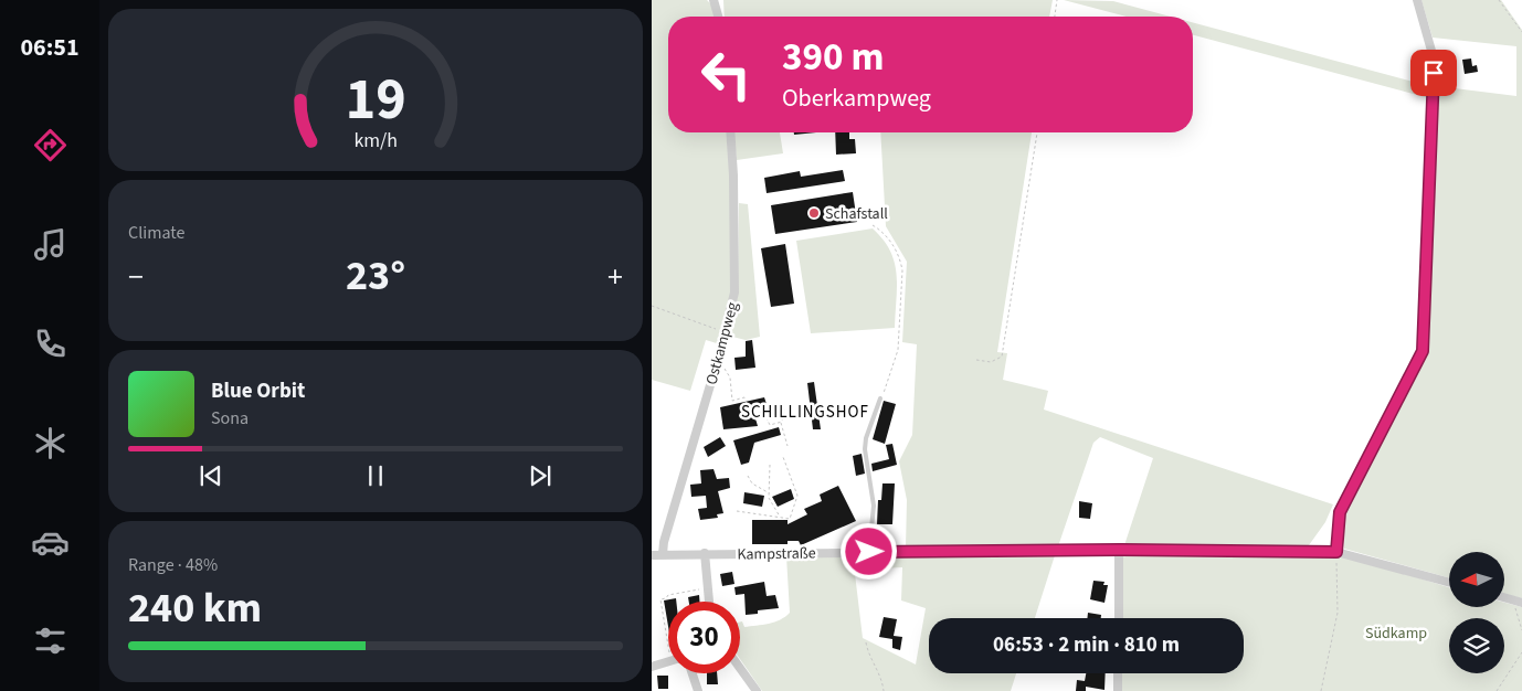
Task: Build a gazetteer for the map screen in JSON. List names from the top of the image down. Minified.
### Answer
{"streets":{"street":["Ostkampweg","Kampstraße"]},"crossings":[["Ostkampweg","Kampstraße"]],"districts":["SCHILLINGSHOF"],"parks":["Südkamp"],"places":["Schafstall"],"north":"left","page":{"tabs":"06:51","turn":["390 m","Oberkampweg"],"tile":["Climate",["Range · 48%","240 km"]],"heat":["−","23°","+"],"song":["Blue Orbit","Sona"],"limit":"30","trip":"06:53 · 2 min · 810 m","gauge":["19","km/h"]}}
